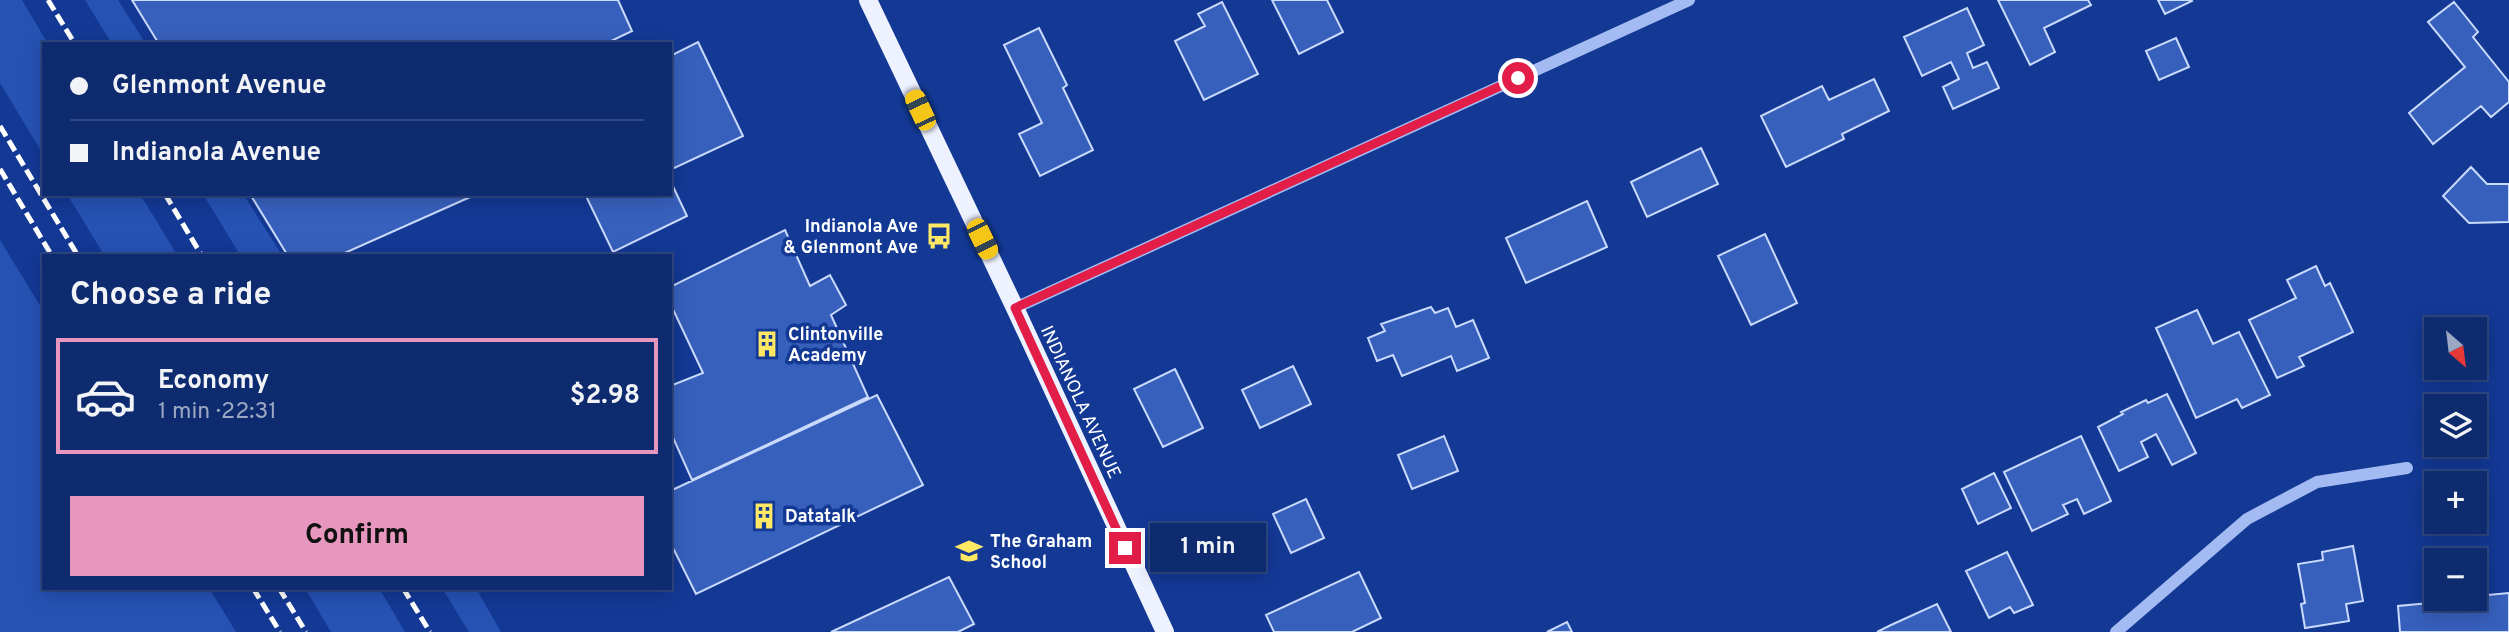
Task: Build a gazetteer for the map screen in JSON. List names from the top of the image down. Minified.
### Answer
{"streets":{"main road":["INDIANOLA AVENUE"]},"places":{"bus stop":["Indianola Ave & Glenmont Ave"],"building":["Clintonville Academy","Datatalk"],"school or university":["The Graham School"]},"north":"bottom right","page":{"banner":["Glenmont Avenue","Indianola Avenue"],"heading":"Choose a ride","map_buttons":["+","−"],"list":[{"name":"Economy","note":"1 min · 22:31","value":"$2.98"}],"buttons":"Confirm","bubble":"1 min"}}
